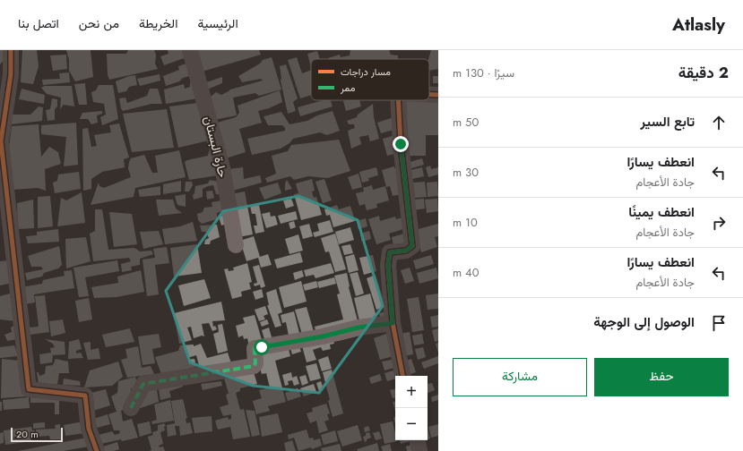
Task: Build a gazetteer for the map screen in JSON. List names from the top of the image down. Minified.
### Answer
{"streets":{"street":["حارة البستان"]},"legend":["مسار دراجات","ممر"],"scale_bar":"20 m","page":{"header":"Atlasly","nav":["الرئيسية","الخريطة","من نحن","اتصل بنا"],"heading":["2 دقيقة","سيرًا · 130 m"],"list":[["تابع السير","50 m"],["انعطف يسارًا","جادة الأعجام","30 m"],["انعطف يمينًا","جادة الأعجام","10 m"],["انعطف يسارًا","جادة الأعجام","40 m"],"الوصول إلى الوجهة"],"buttons":["حفظ","مشاركة"],"map_buttons":["+","−"],"scale":"20 m"}}
